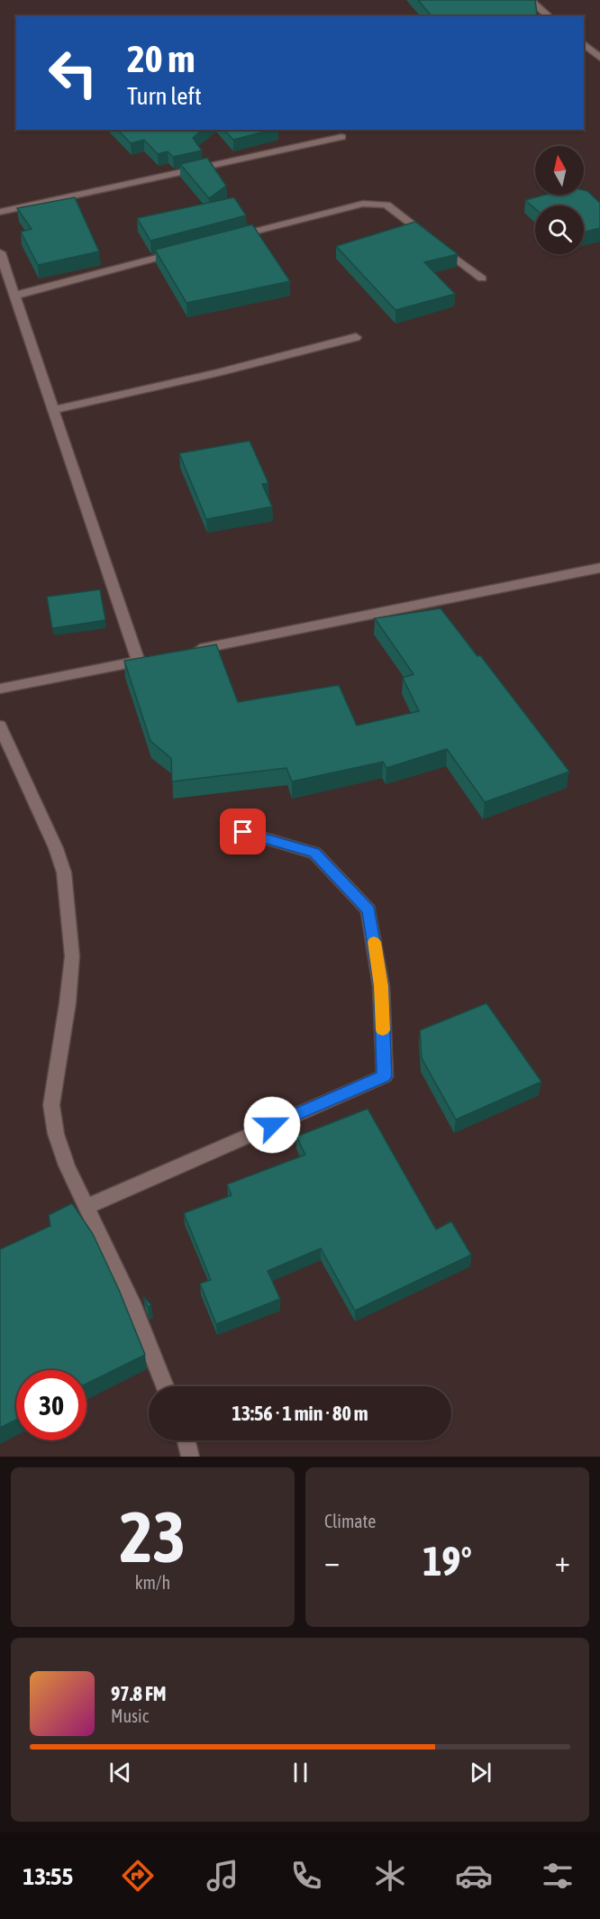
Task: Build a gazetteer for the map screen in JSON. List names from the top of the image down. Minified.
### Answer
{"north":"top","page":{"turn":["20 m","Turn left"],"limit":"30","trip":"13:56 · 1 min · 80 m","tile":[["23","km/h"],"Climate"],"heat":["−","19°","+"],"song":["97.8 FM","Music"],"tabs":"13:55"}}
